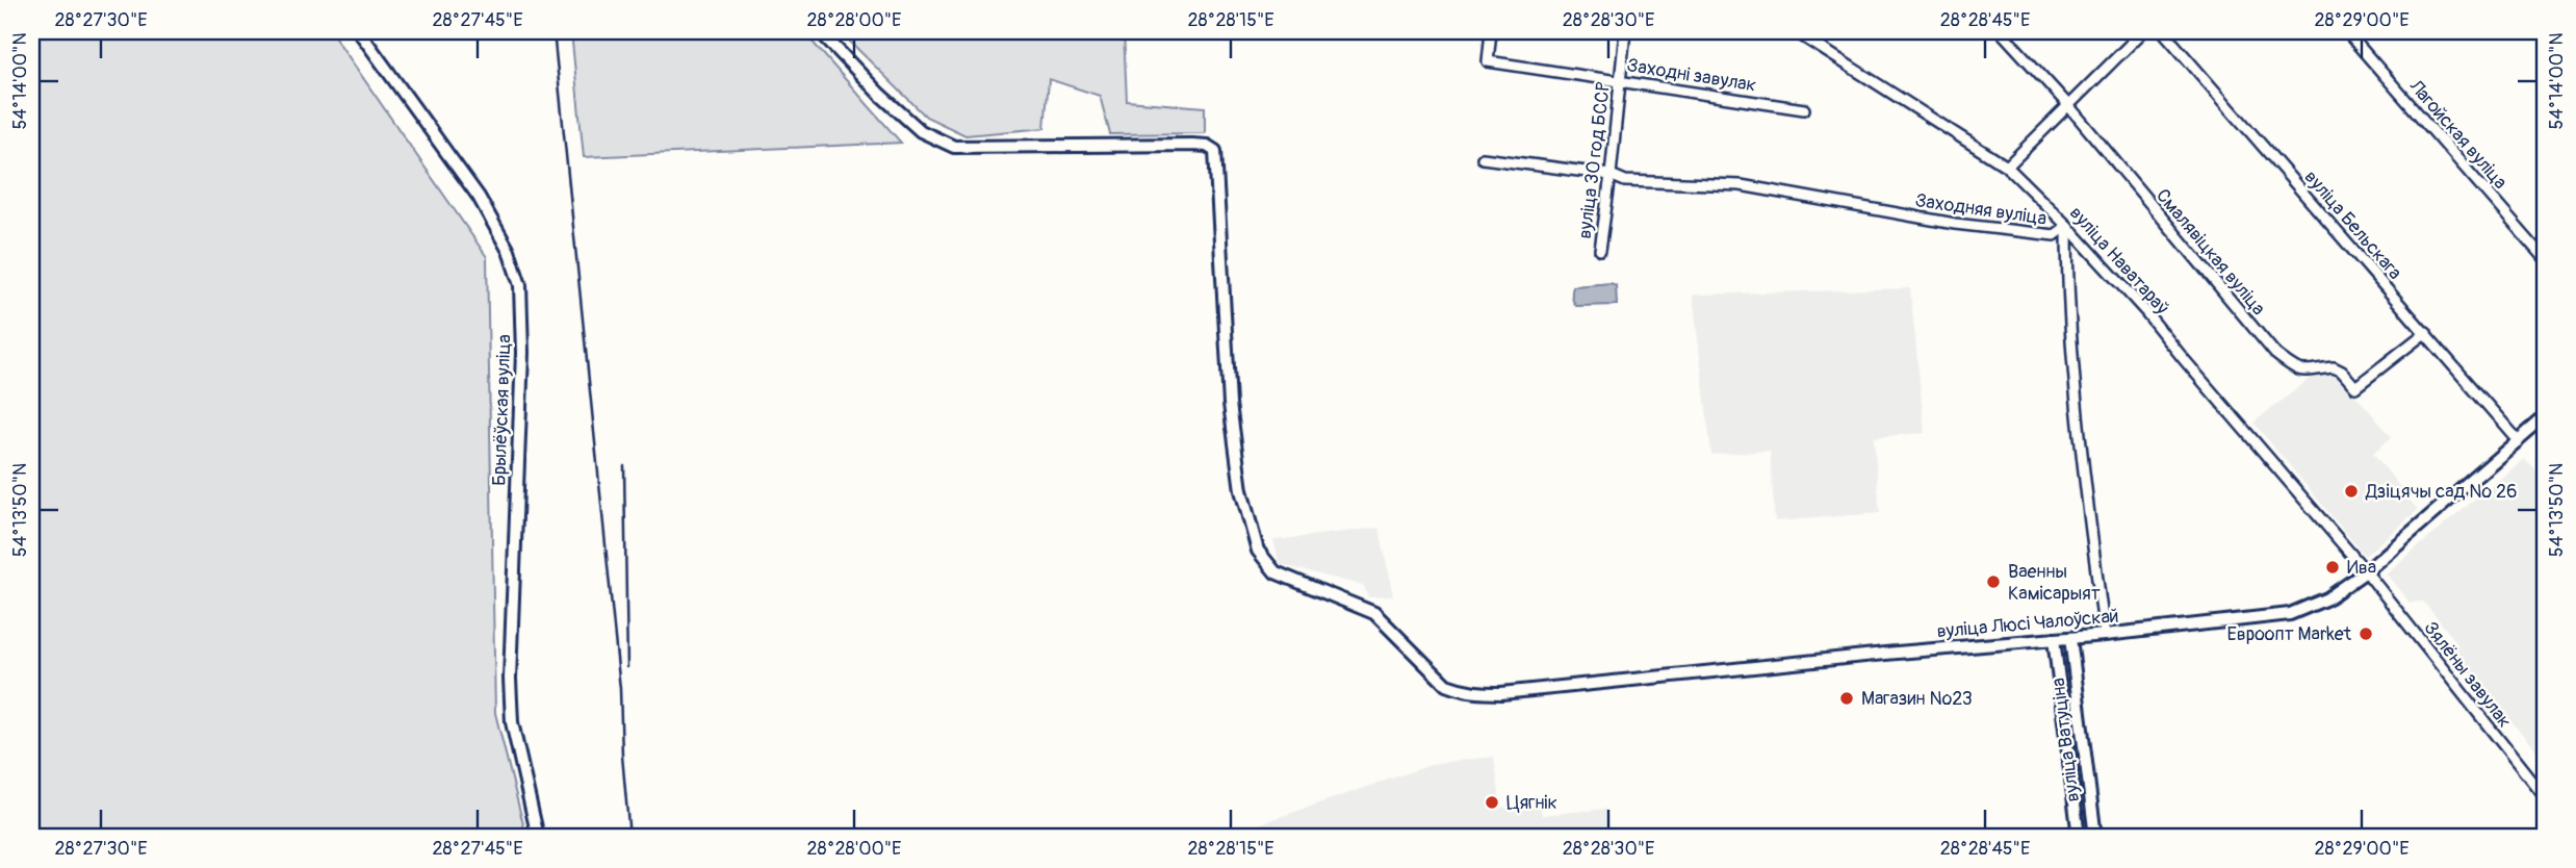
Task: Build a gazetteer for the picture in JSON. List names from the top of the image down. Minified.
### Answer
{"streets":{"street":["Заходні завулак","Лагойская вуліца","вуліца 30 год БССР","Заходняя вуліца","вуліца Бельскага","Смалявіцкая вуліца","вуліца Наватараў","Брылёўская вуліца","вуліца Люсі Чалоўскай","Зялёны завулак","вуліца Ватуціна"]},"crossings":[["Заходні завулак","вуліца 30 год БССР"],["вуліца 30 год БССР","Заходняя вуліца"],["Заходняя вуліца","вуліца Наватараў"],["Заходняя вуліца","вуліца Люсі Чалоўскай"],["вуліца Бельскага","Смалявіцкая вуліца"],["вуліца Бельскага","вуліца Люсі Чалоўскай"],["вуліца Наватараў","вуліца Люсі Чалоўскай"],["вуліца Наватараў","Зялёны завулак"],["вуліца Люсі Чалоўскай","Зялёны завулак"],["вуліца Люсі Чалоўскай","вуліца Ватуціна"]],"places":["Дзіцячы сад № 26","Ива","Ваенны Камісарыят","Евроопт Market","Магазин №23","Цягнік"],"coordinates":["28°27'30\"E","28°27'45\"E","28°28'00\"E","28°28'15\"E","28°28'30\"E","28°28'45\"E","28°29'00\"E","54°14'00\"N","54°13'50\"N"]}
